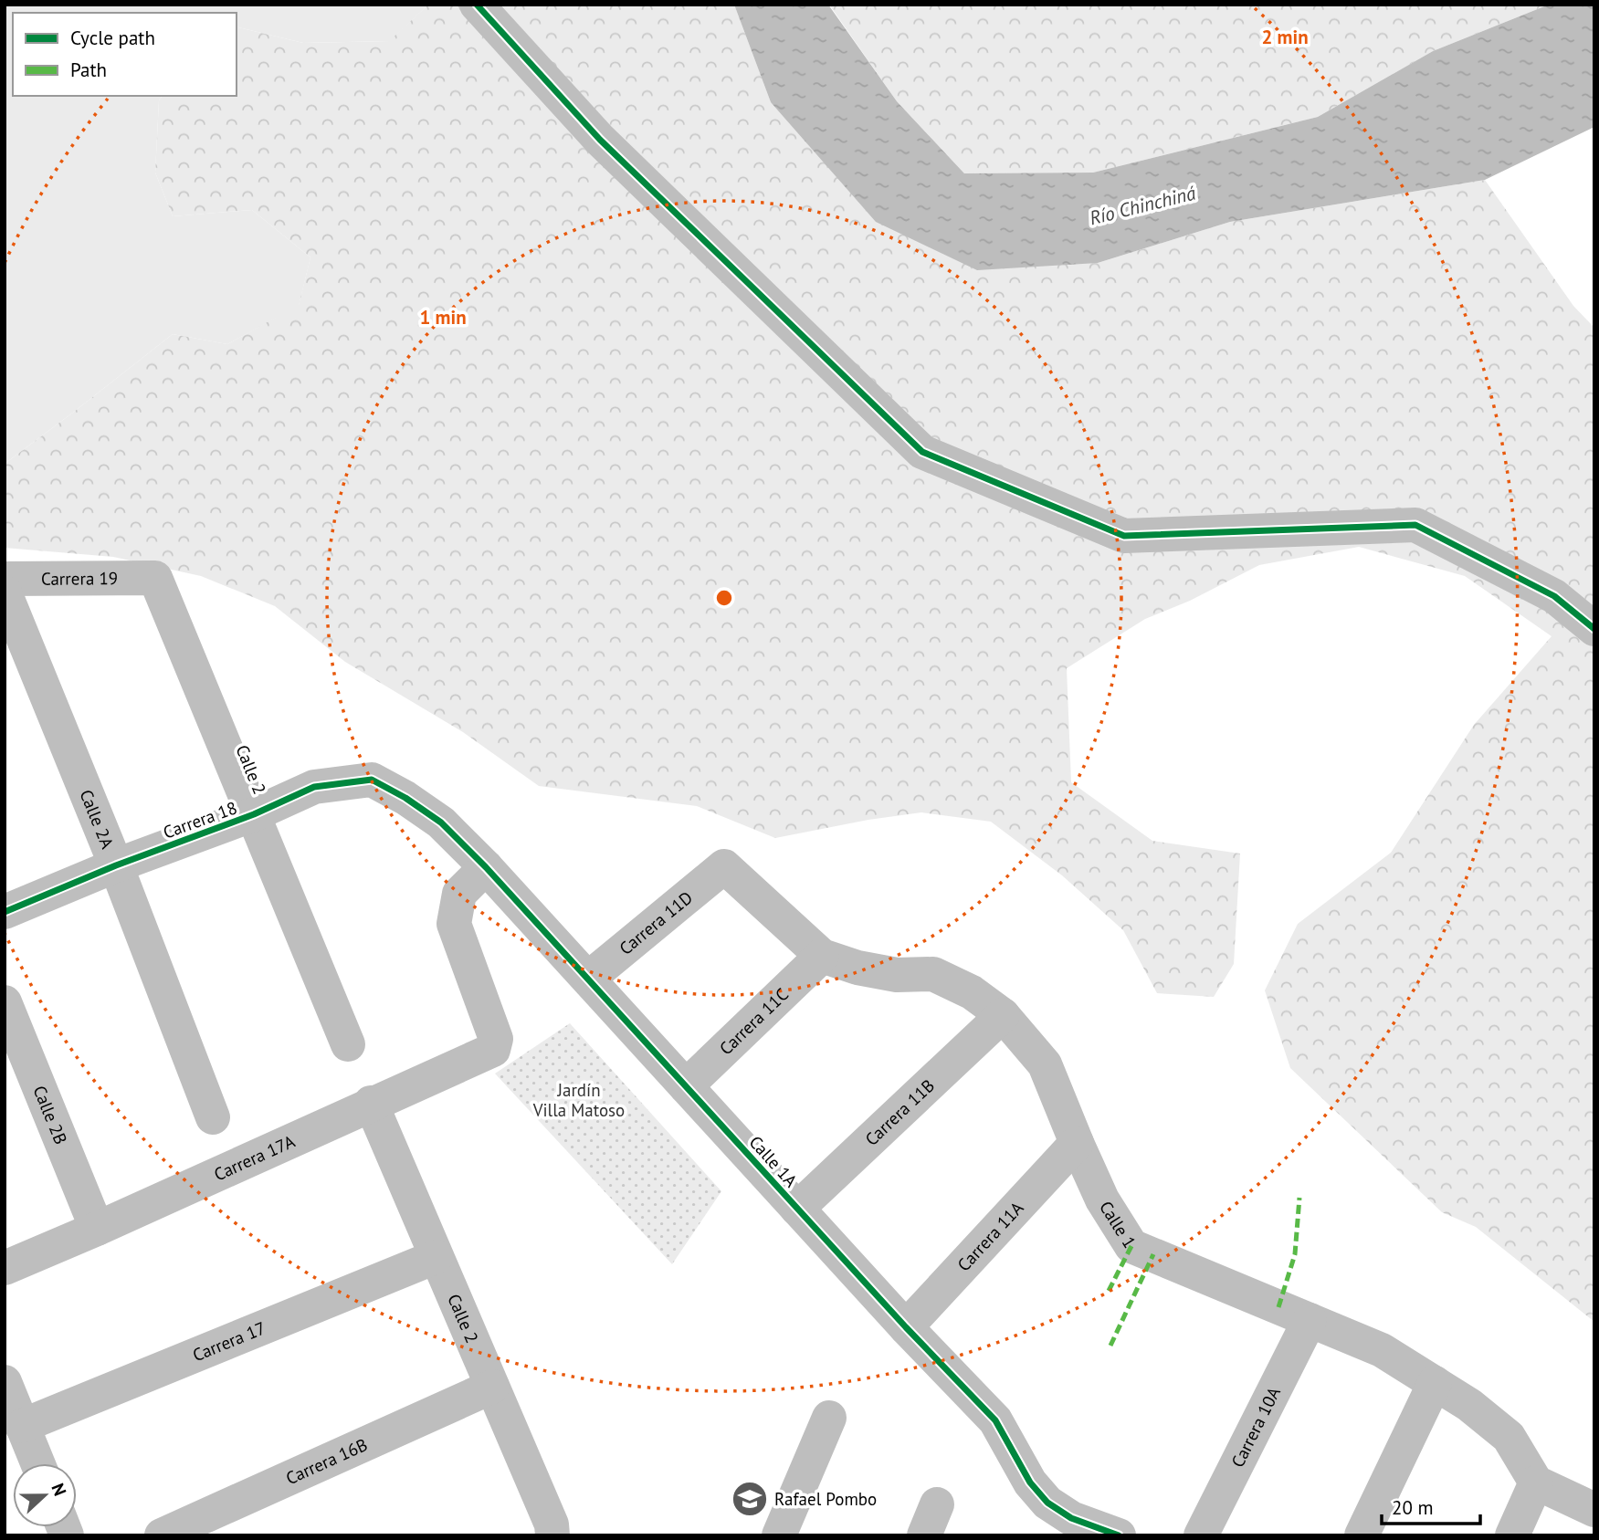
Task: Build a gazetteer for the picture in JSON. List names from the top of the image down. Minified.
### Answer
{"streets":{"street":["Carrera 19","Calle 2","Calle 2A","Carrera 18","Carrera 11D","Carrera 11C","Carrera 11B","Calle 2B","Carrera 17A","Calle 1A","Calle 1","Carrera 11A","Carrera 17","Carrera 10A","Carrera 16B"]},"crossings":[["Carrera 19","Calle 2"],["Calle 2","Carrera 18"],["Calle 2","Carrera 17A"],["Calle 2","Carrera 17"],["Calle 2","Carrera 16B"],["Calle 2A","Carrera 18"],["Carrera 18","Calle 1A"],["Carrera 11D","Calle 1A"],["Carrera 11D","Calle 1"],["Carrera 11C","Calle 1A"],["Carrera 11C","Calle 1"],["Carrera 11B","Calle 1A"],["Carrera 11B","Calle 1"],["Calle 2B","Carrera 17A"],["Carrera 17A","Calle 1A"],["Calle 1A","Carrera 11A"],["Calle 1","Carrera 11A"],["Calle 1","Carrera 10A"]],"water":["Río Chinchiná"],"parks":["Jardín Villa Matoso"],"places":{"school or university":["Rafael Pombo"]},"legend":["Cycle path","Path"],"scale_bar":"20 m","north":"right","rings":["2 min","1 min"]}
